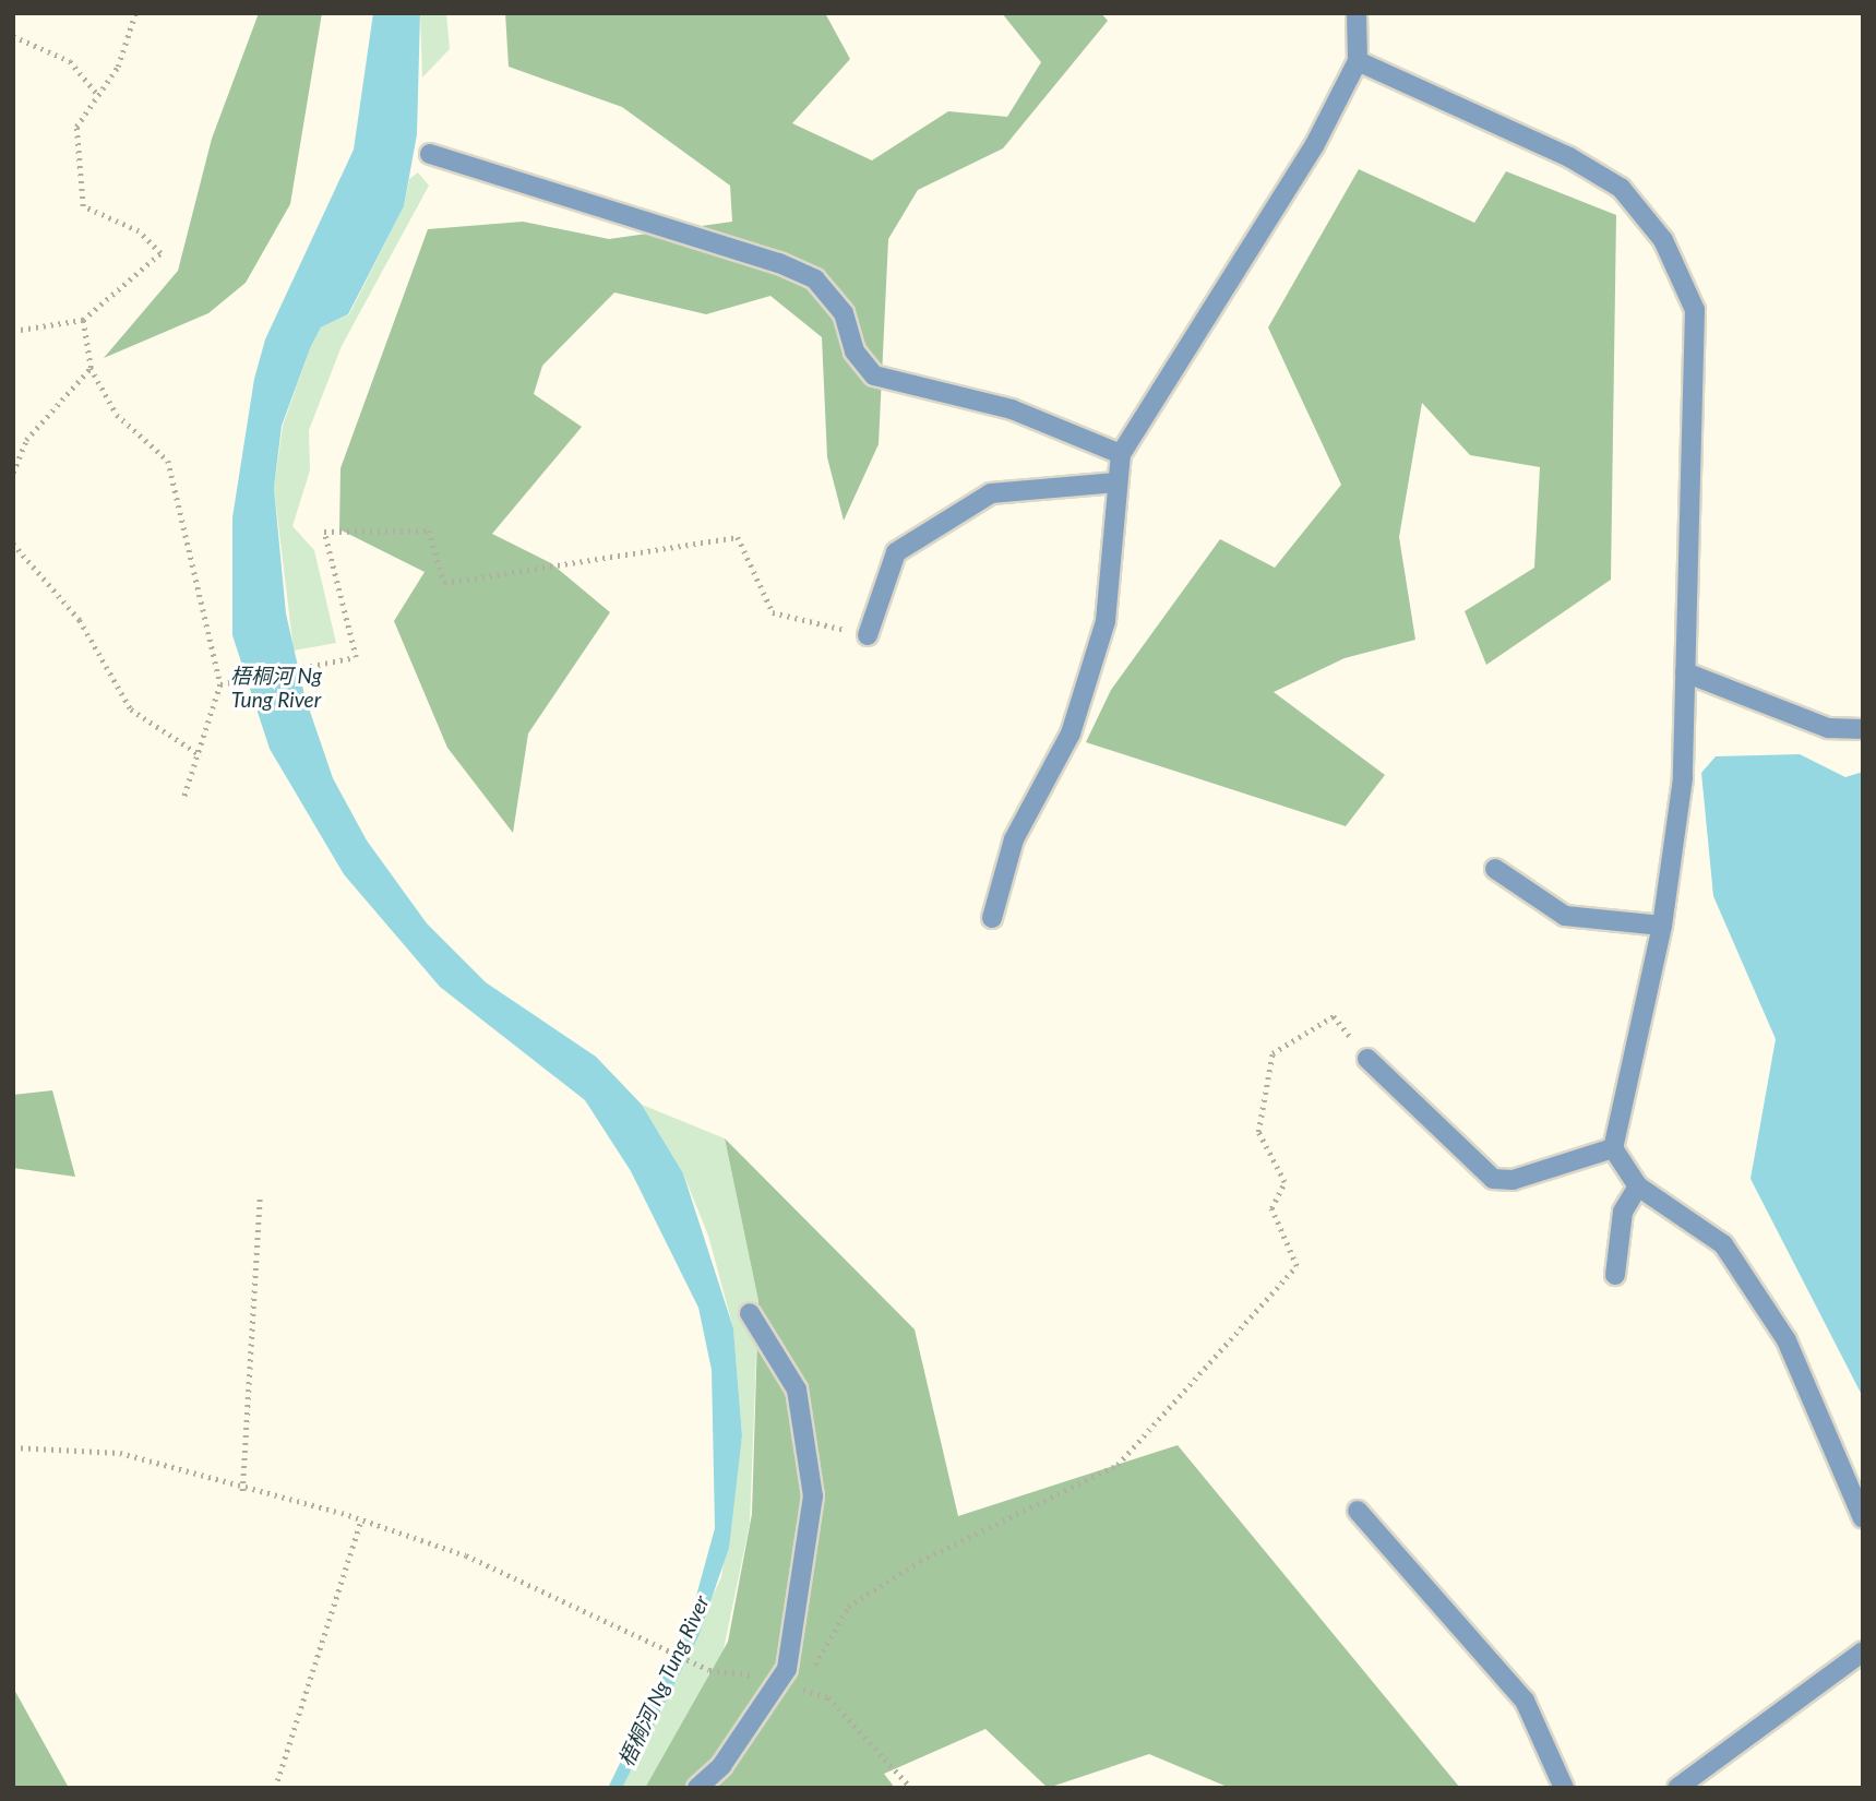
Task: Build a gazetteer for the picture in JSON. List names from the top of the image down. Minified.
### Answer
{"water":["梧桐河 Ng Tung River"]}
